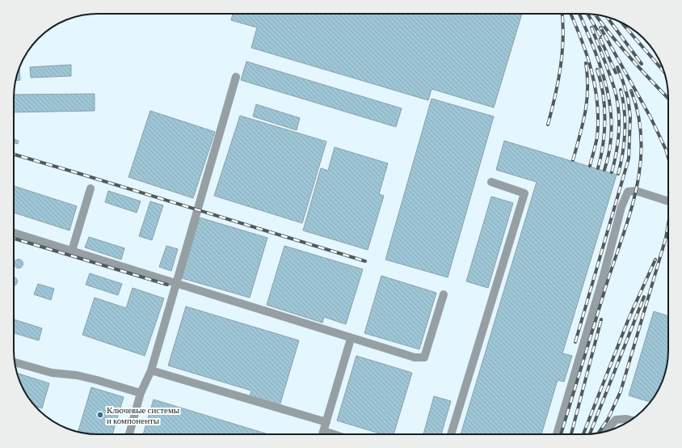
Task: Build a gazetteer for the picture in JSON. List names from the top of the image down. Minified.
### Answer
{"places":["Ключевые системы и компоненты"]}
